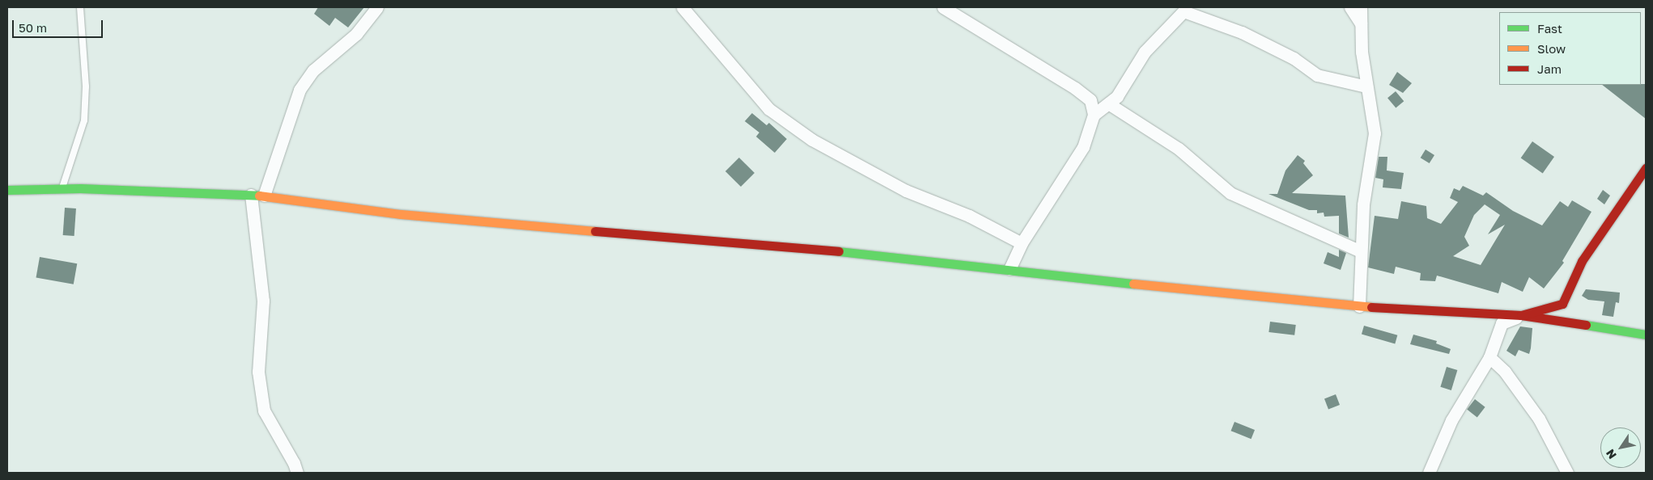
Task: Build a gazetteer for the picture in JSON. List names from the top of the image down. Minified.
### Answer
{"legend":["Fast","Slow","Jam"],"scale_bar":"50 m","north":"bottom left"}
